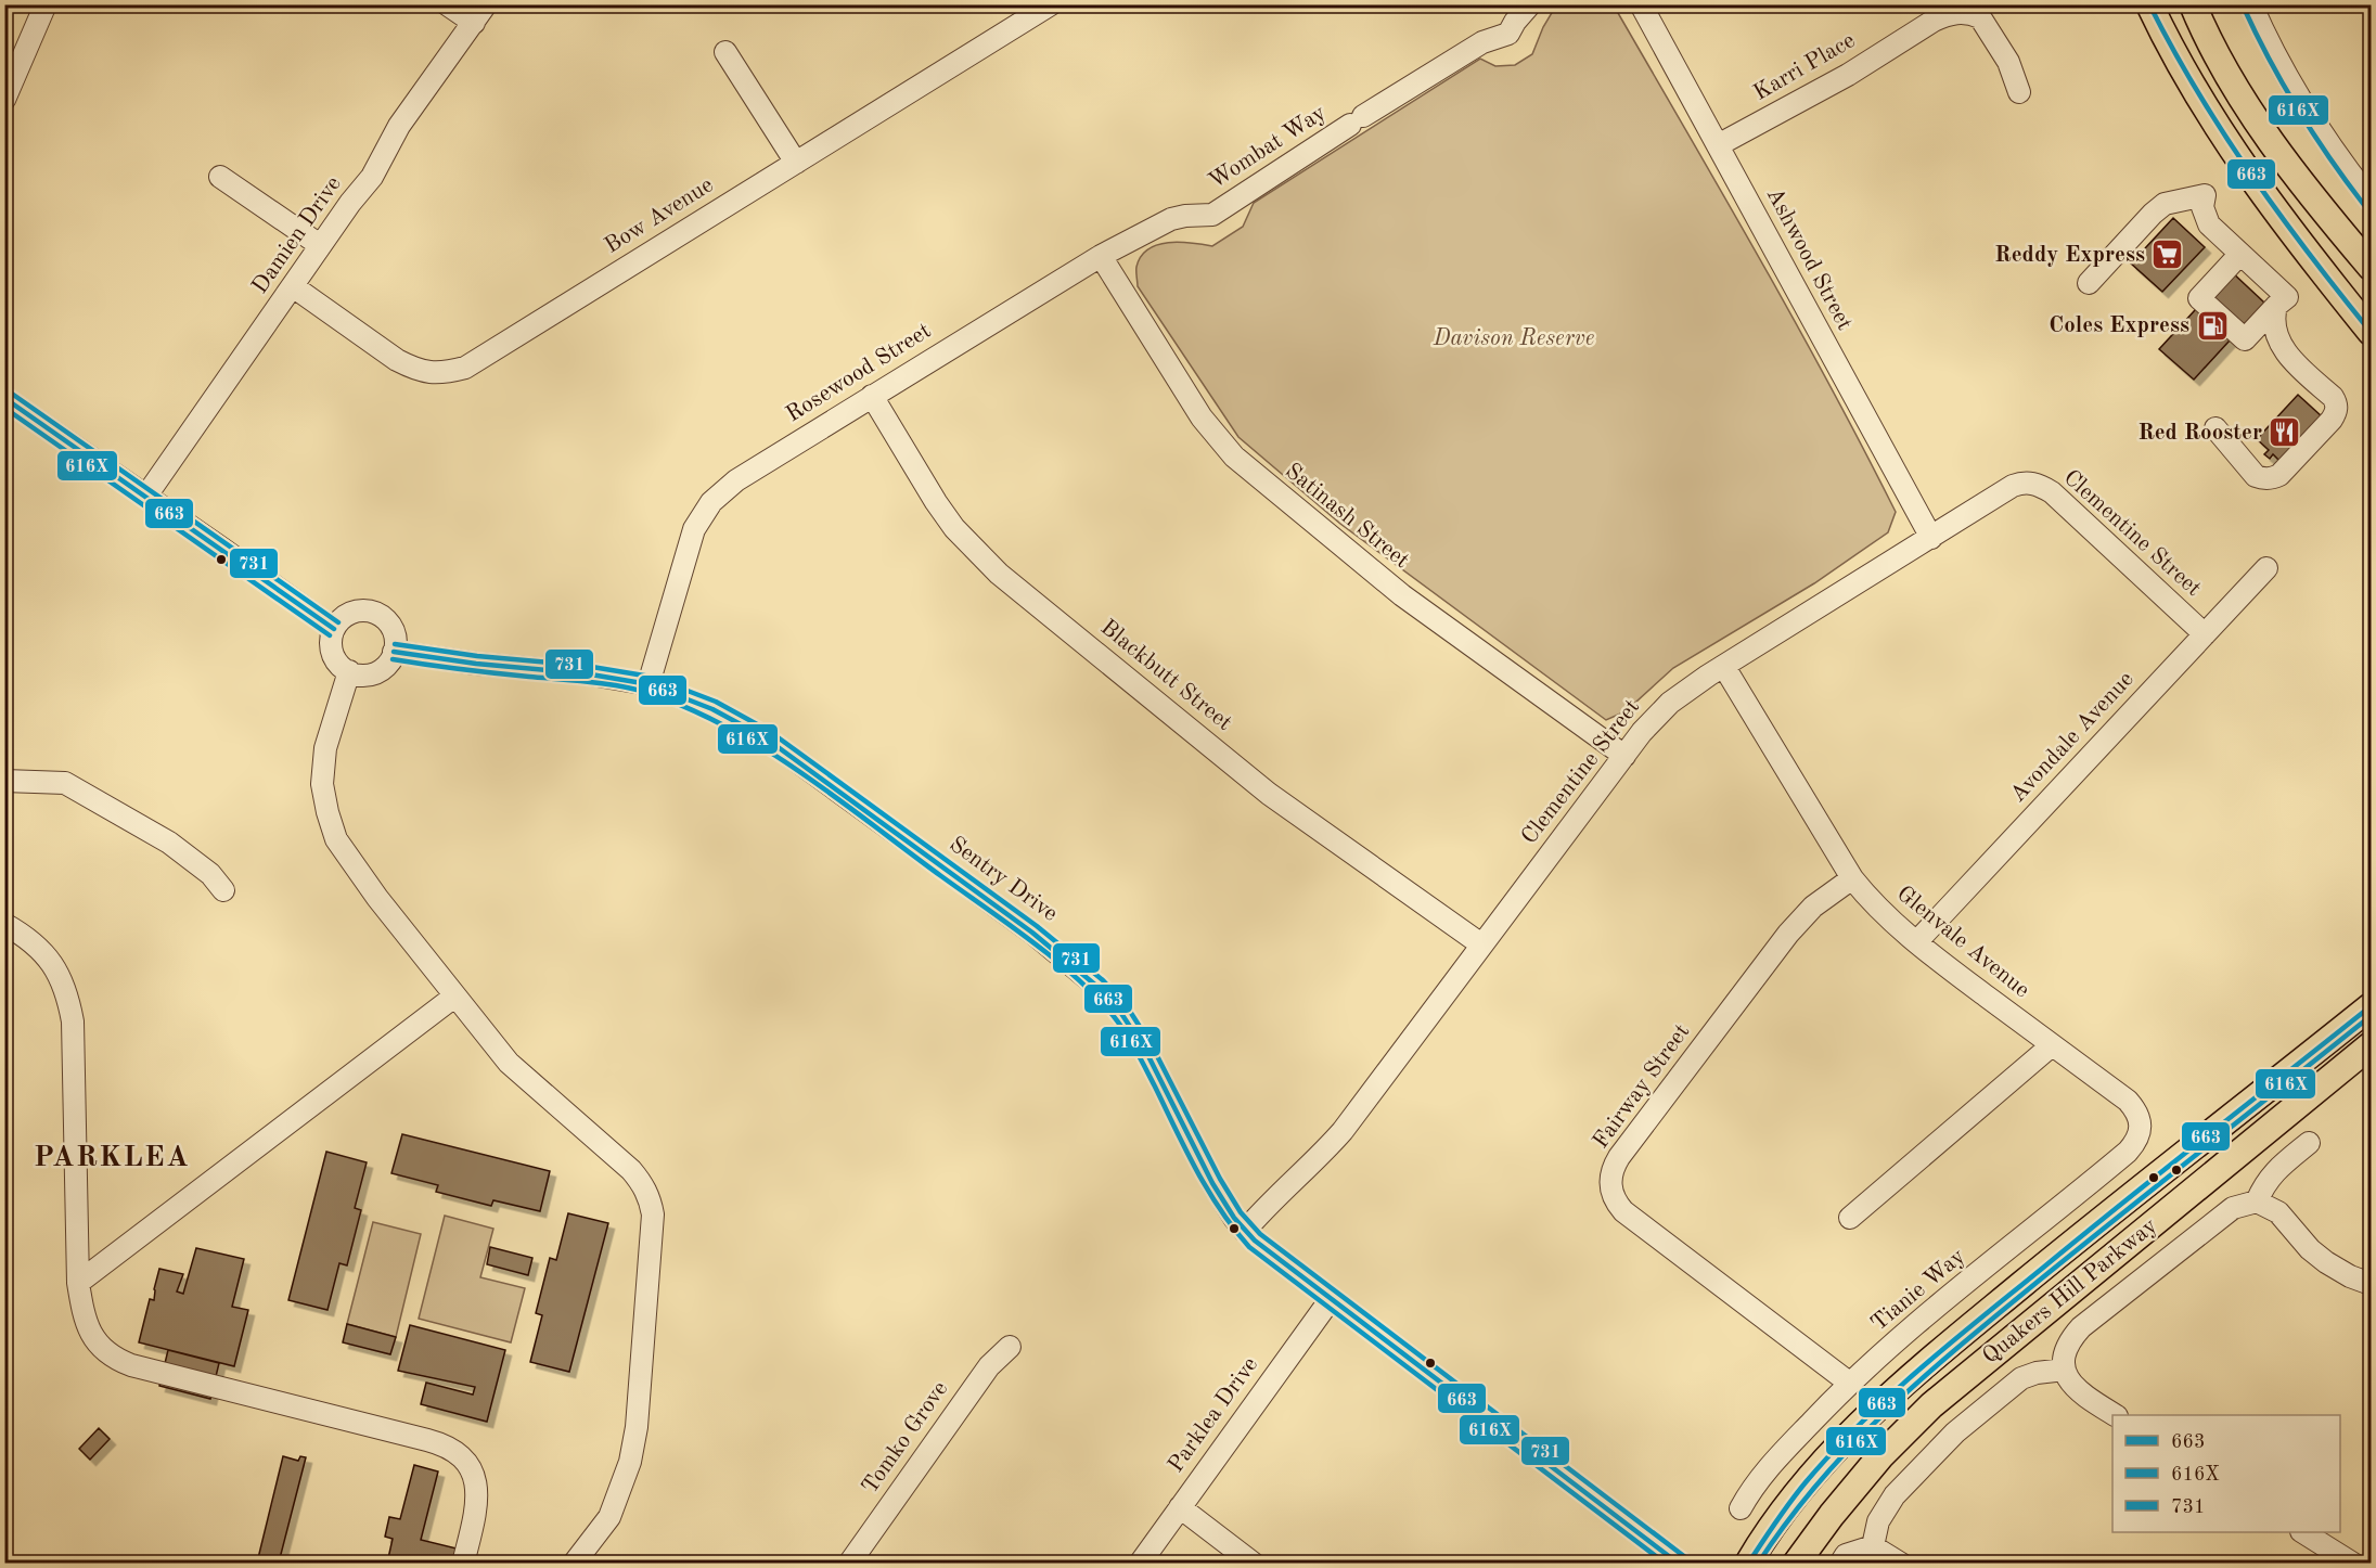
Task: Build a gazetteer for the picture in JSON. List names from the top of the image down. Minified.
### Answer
{"streets":{"main road":["Quakers Hill Parkway"],"street":["Karri Place","Wombat Way","Bow Avenue","Damien Drive","Ashwood Street","Rosewood Street","Satinash Street","Clementine Street","Blackbutt Street","Avondale Avenue","Sentry Drive","Glenvale Avenue","Fairway Street","Tianie Way","Parklea Drive","Tomko Grove"]},"crossings":[["Karri Place","Ashwood Street"],["Wombat Way","Rosewood Street"],["Bow Avenue","Damien Drive"],["Ashwood Street","Clementine Street"],["Rosewood Street","Satinash Street"],["Rosewood Street","Blackbutt Street"],["Rosewood Street","Sentry Drive"],["Satinash Street","Clementine Street"],["Clementine Street","Blackbutt Street"],["Clementine Street","Avondale Avenue"],["Clementine Street","Sentry Drive"],["Clementine Street","Glenvale Avenue"],["Avondale Avenue","Glenvale Avenue"],["Sentry Drive","Parklea Drive"],["Glenvale Avenue","Fairway Street"],["Glenvale Avenue","Tianie Way"],["Fairway Street","Tianie Way"]],"districts":["PARKLEA"],"parks":["Davison Reserve"],"places":{"supermarket":["Reddy Express"],"fuel station":["Coles Express"],"restaurant":["Red Rooster"]},"lines":["transit line 663","transit line 616X","transit line 731"],"legend":["663","616X","731"]}
